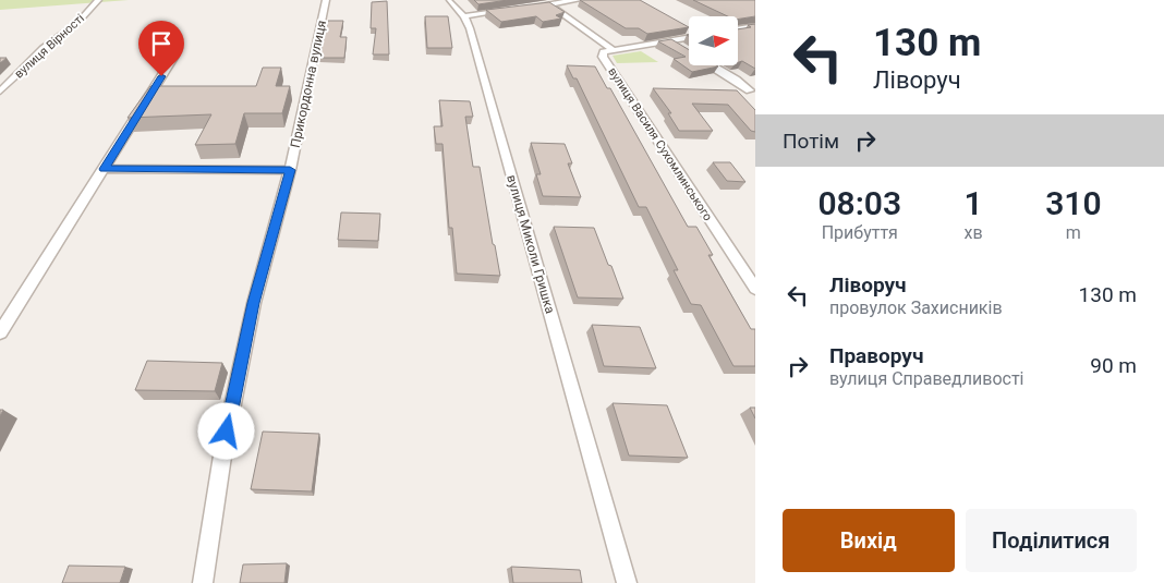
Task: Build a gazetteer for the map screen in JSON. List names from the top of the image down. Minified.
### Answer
{"streets":{"street":["вулиця Вірності","Прикордонна вулиця","вулиця Василя Сухомлинського","вулиця Миколи Гришка"]},"north":"right","page":{"turn":["130 m","Ліворуч"],"then":"Потім","eta":["08:03","Прибуття","1","хв","310","m"],"list":[{"name":"Ліворуч","note":"провулок Захисників","value":"130 m"},{"name":"Праворуч","note":"вулиця Справедливості","value":"90 m"}],"buttons":["Вихід","Поділитися"]}}
